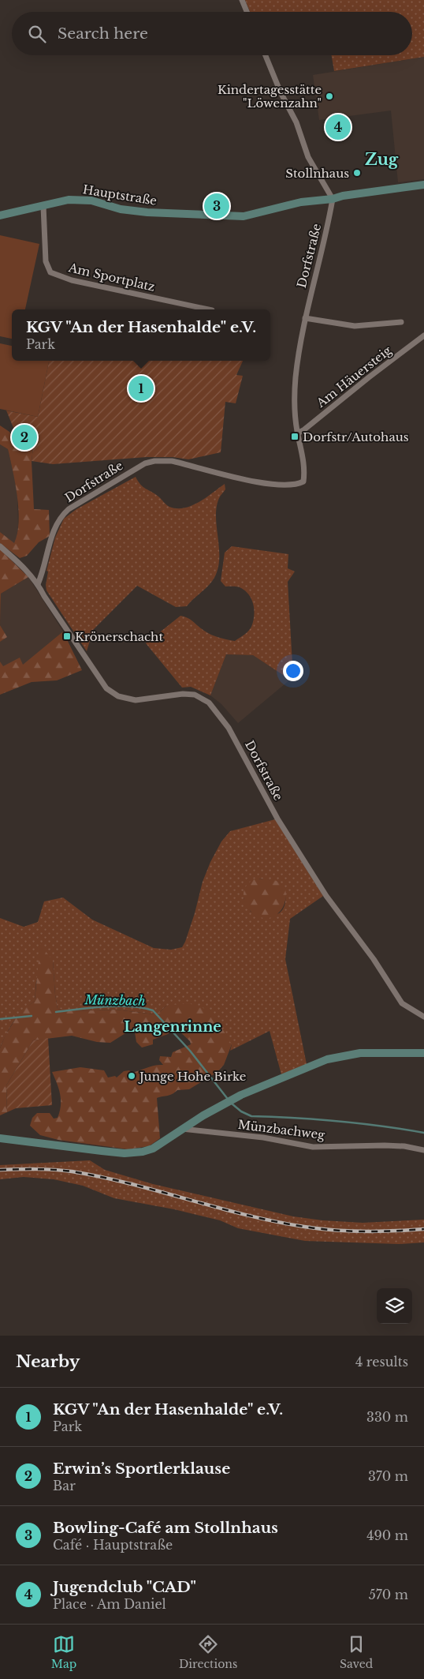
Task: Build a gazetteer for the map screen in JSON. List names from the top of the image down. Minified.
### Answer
{"streets":{"street":["Hauptstraße","Dorfstraße","Am Sportplatz","Am Häuersteig","Münzbachweg"]},"crossings":[["Hauptstraße","Dorfstraße"],["Hauptstraße","Am Sportplatz"],["Dorfstraße","Am Häuersteig"]],"districts":["Zug","Langenrinne"],"water":["Münzbach"],"places":{"other":["Kindertagesstätte \"Löwenzahn\"","Stollnhaus","Junge Hohe Birke"],"transit":["Dorfstr/Autohaus","Krönerschacht"]},"page":{"search":"Search here","pins":["4","3","1","2"],"popup":["KGV \"An der Hasenhalde\" e.V.","Park"],"heading":["Nearby","4 results"],"list":[{"mark":"1","name":"KGV \"An der Hasenhalde\" e.V.","note":"Park","value":"330 m"},{"mark":"2","name":"Erwin’s Sportlerklause","note":"Bar","value":"370 m"},{"mark":"3","name":"Bowling-Café am Stollnhaus","note":"Café · Hauptstraße","value":"490 m"},{"mark":"4","name":"Jugendclub \"CAD\"","note":"Place · Am Daniel","value":"570 m"}],"nav":["Map","Directions","Saved"]}}
